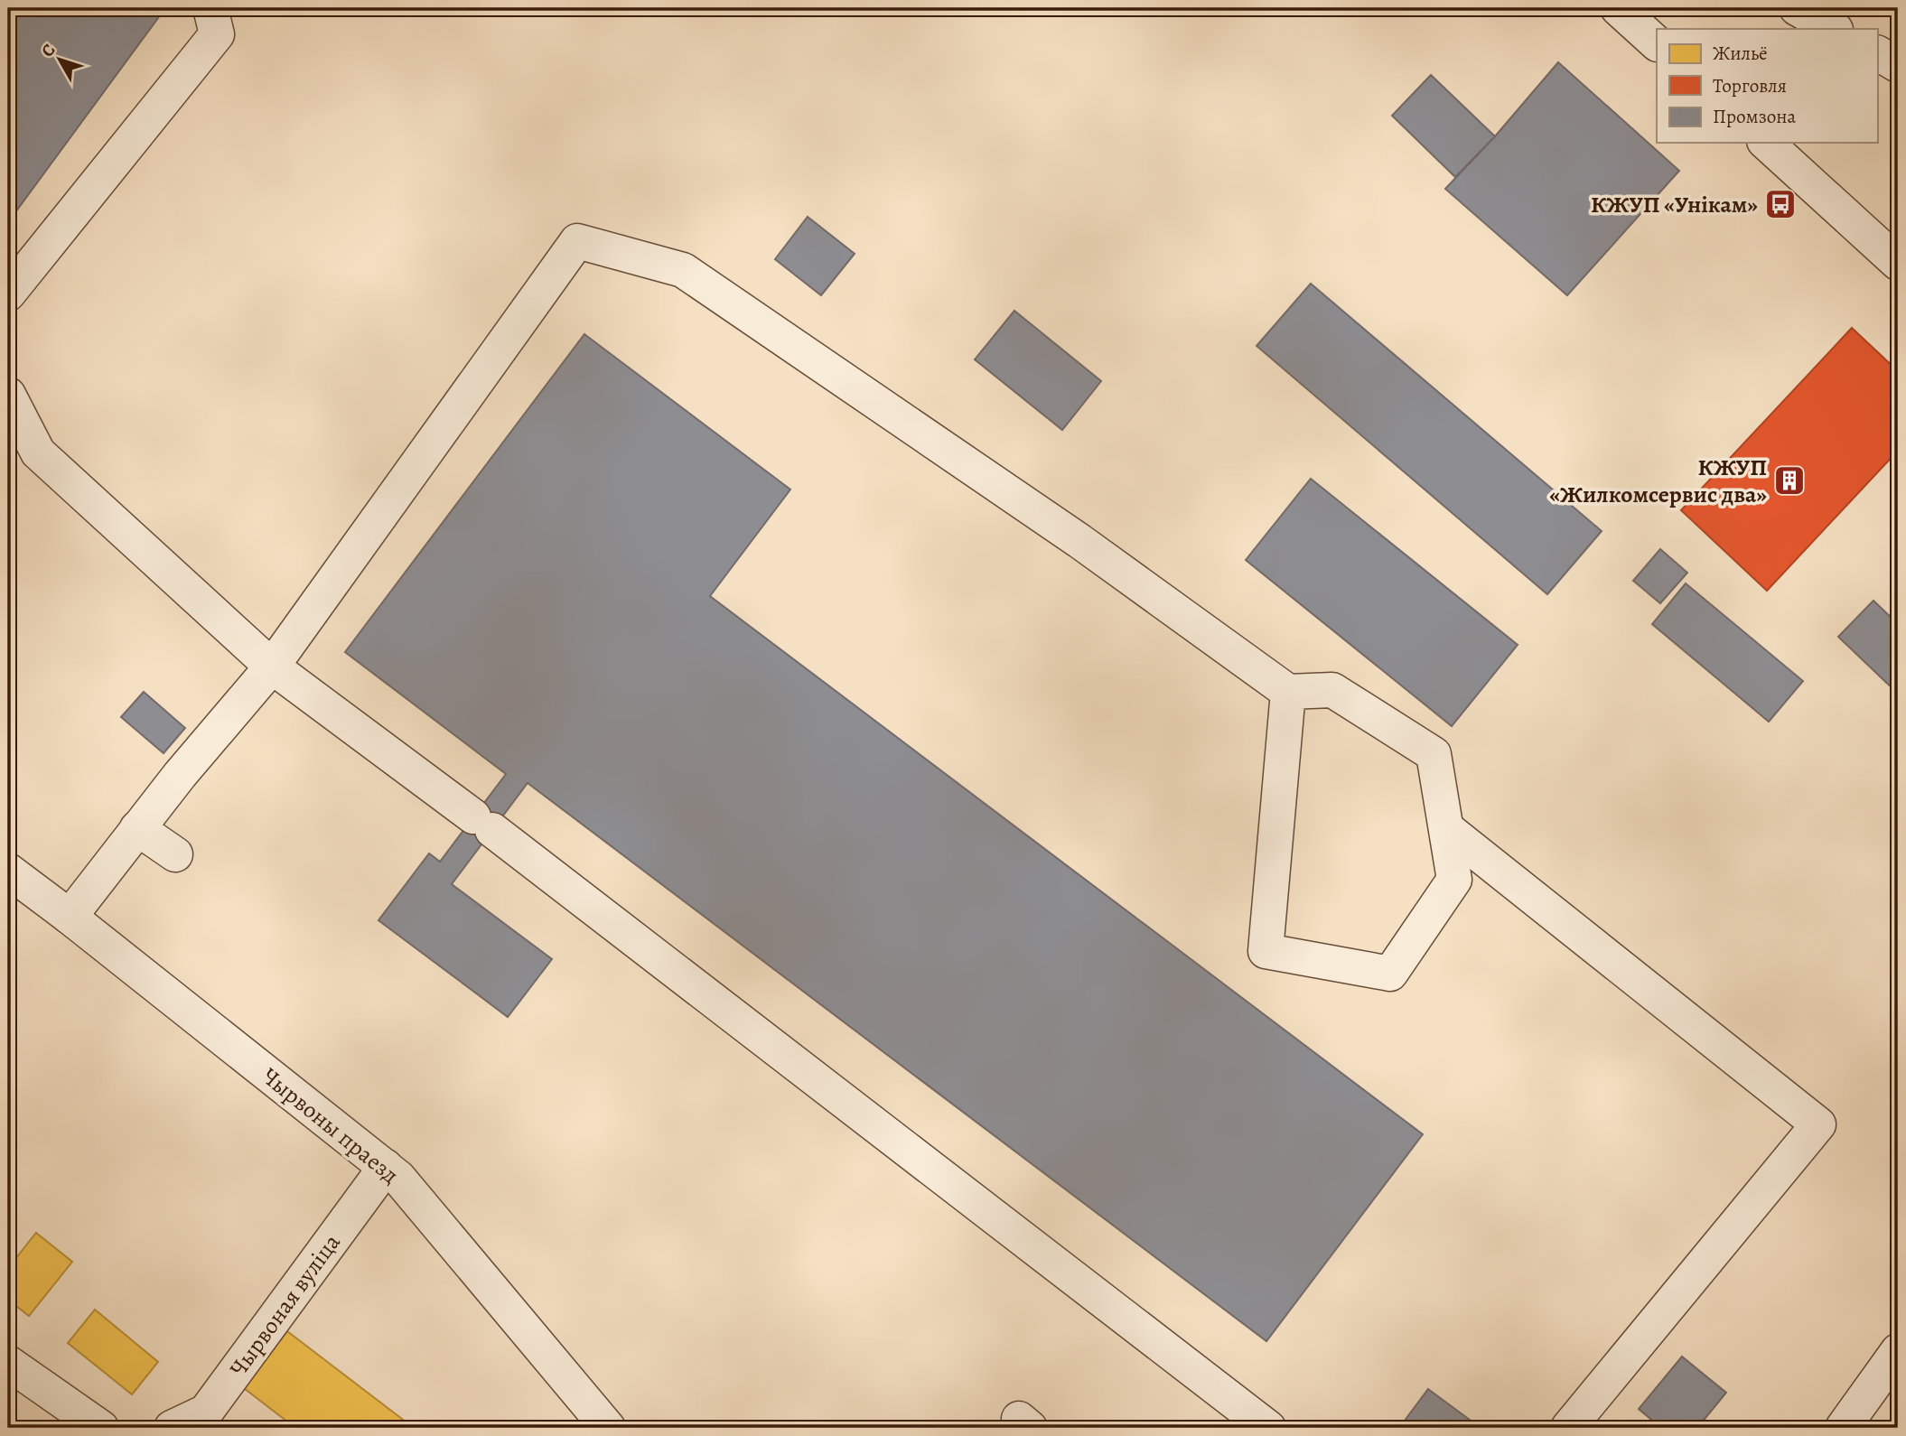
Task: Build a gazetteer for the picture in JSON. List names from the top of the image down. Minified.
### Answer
{"streets":{"street":["Чырвоны праезд","Чырвоная вуліца"]},"crossings":[["Чырвоны праезд","Чырвоная вуліца"]],"places":{"bus stop":["КЖУП «Унікам»"],"building":["КЖУП «Жилкомсервис два»"]},"legend":["Жильё","Торговля","Промзона"],"north":"top left"}
